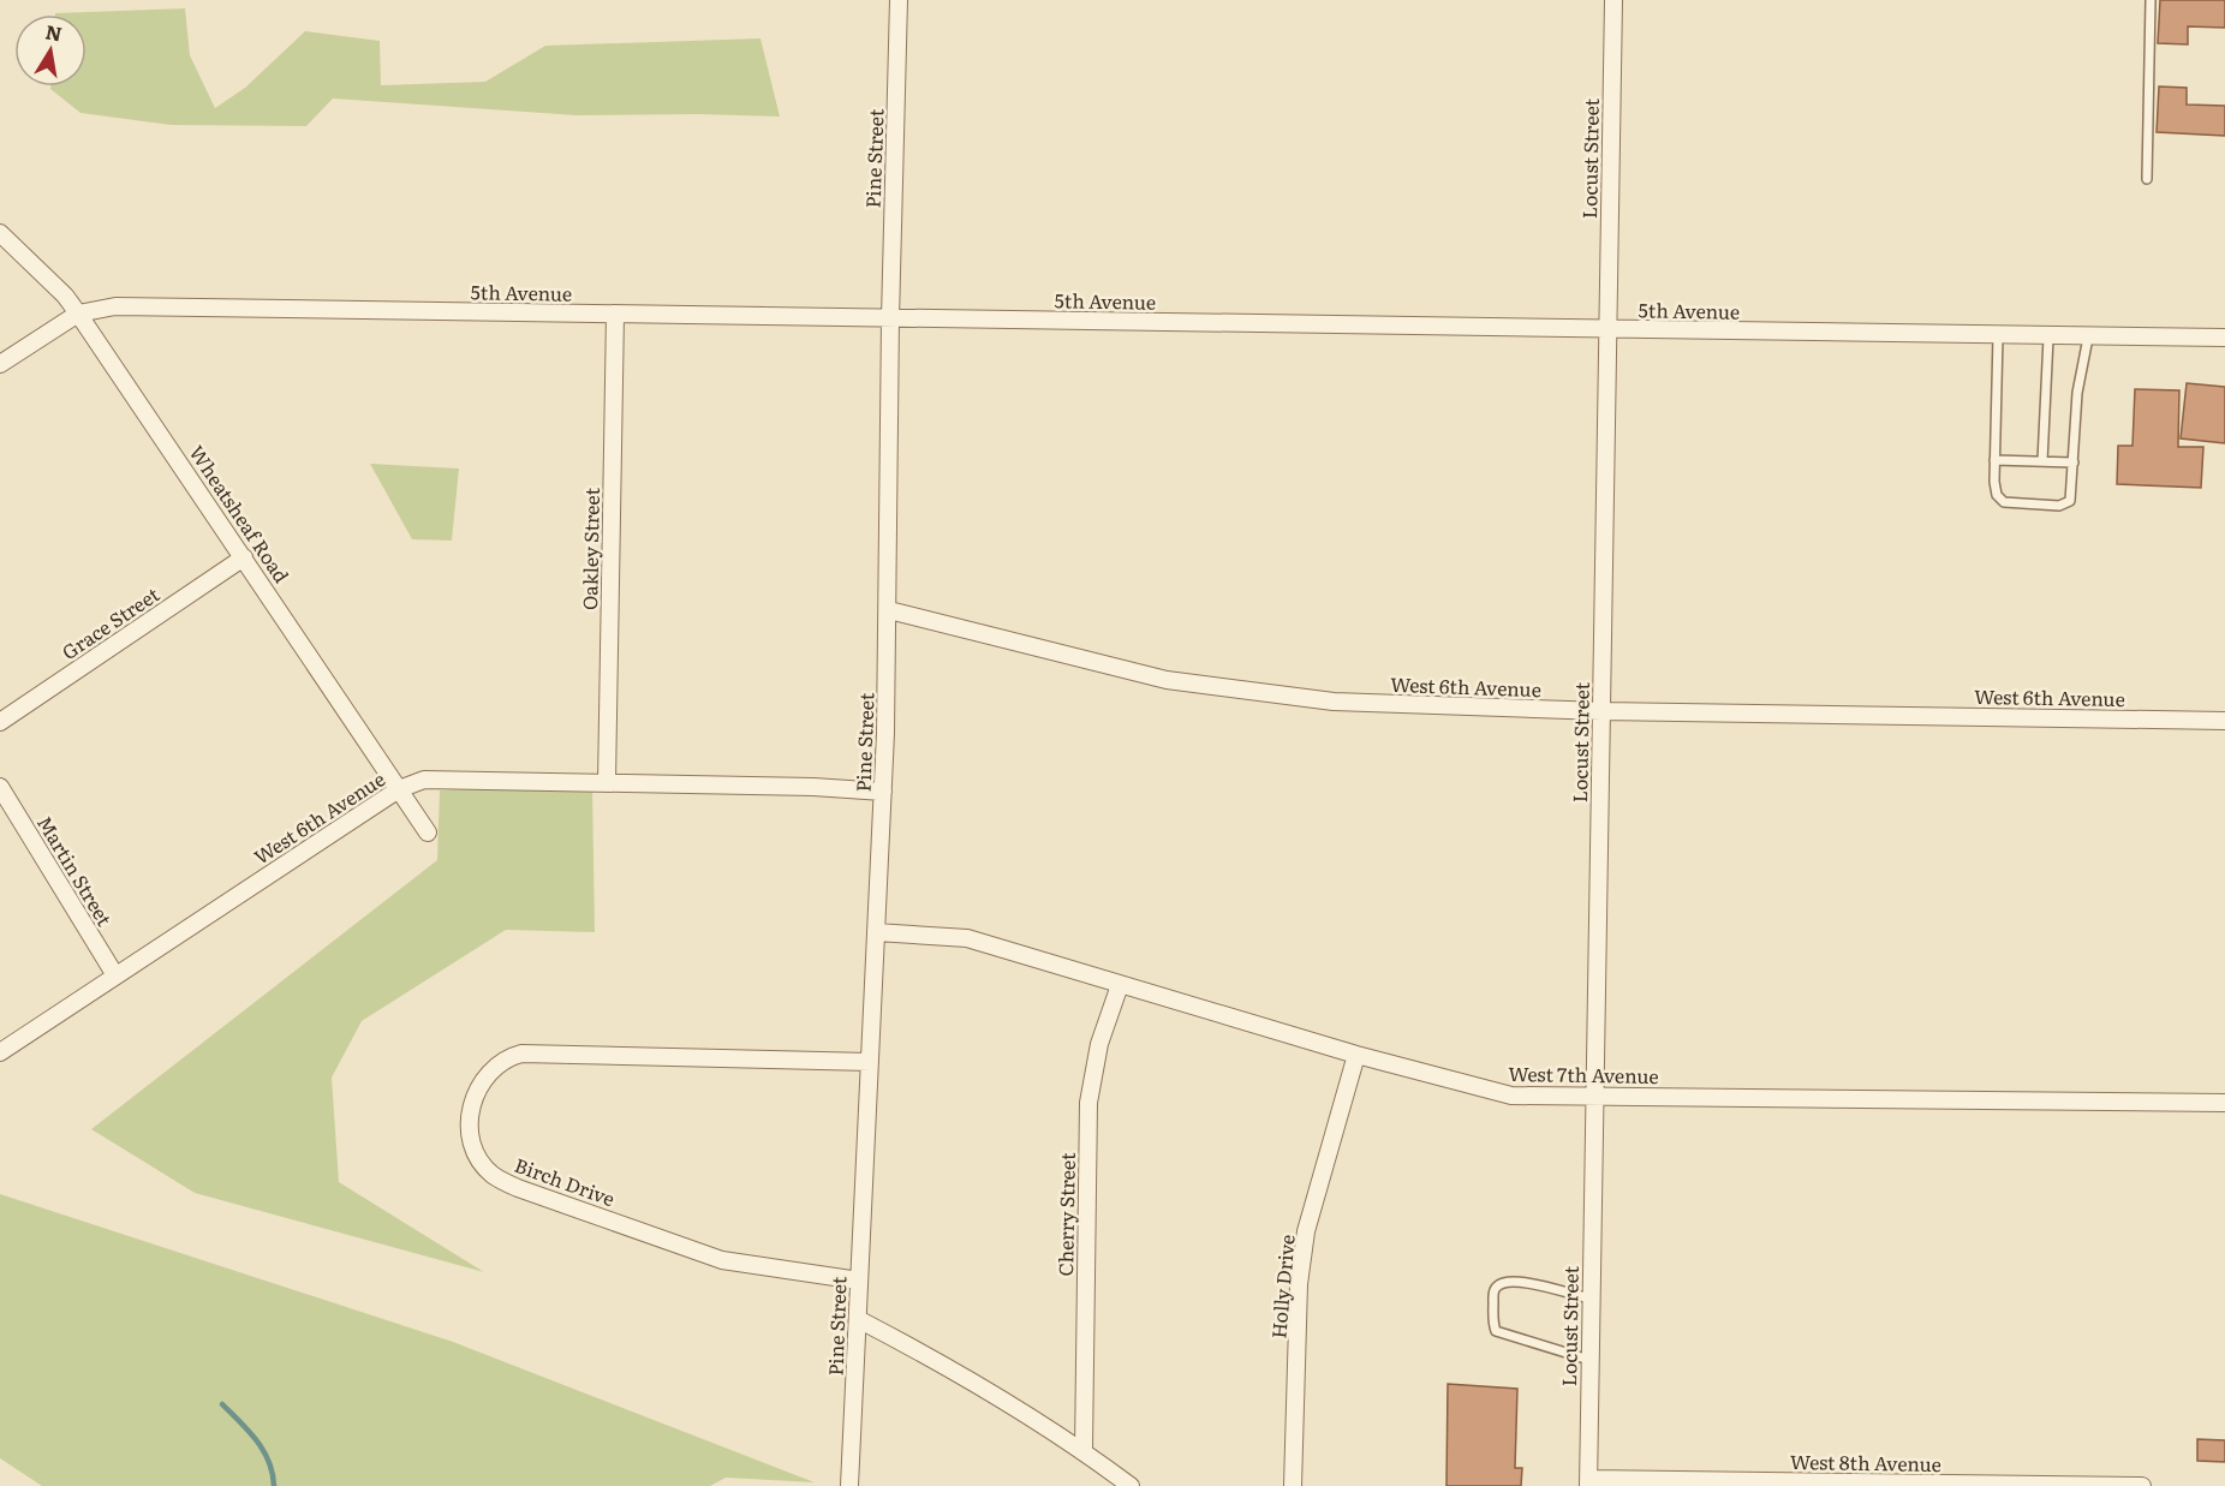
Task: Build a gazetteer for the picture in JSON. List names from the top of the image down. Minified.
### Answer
{"streets":{"street":["Pine Street","Locust Street","5th Avenue","Wheatsheaf Road","Oakley Street","Grace Street","West 6th Avenue","Martin Street","West 7th Avenue","Birch Drive","Cherry Street","Holly Drive","West 8th Avenue"]},"crossings":[["Pine Street","5th Avenue"],["Pine Street","West 6th Avenue"],["Pine Street","West 7th Avenue"],["Pine Street","Birch Drive"],["Locust Street","5th Avenue"],["Locust Street","West 6th Avenue"],["Locust Street","West 7th Avenue"],["Locust Street","West 8th Avenue"],["5th Avenue","Wheatsheaf Road"],["5th Avenue","Oakley Street"],["Wheatsheaf Road","Grace Street"],["Wheatsheaf Road","West 6th Avenue"],["Oakley Street","West 6th Avenue"],["West 6th Avenue","Martin Street"],["West 7th Avenue","Cherry Street"],["West 7th Avenue","Holly Drive"]],"north":"top"}
